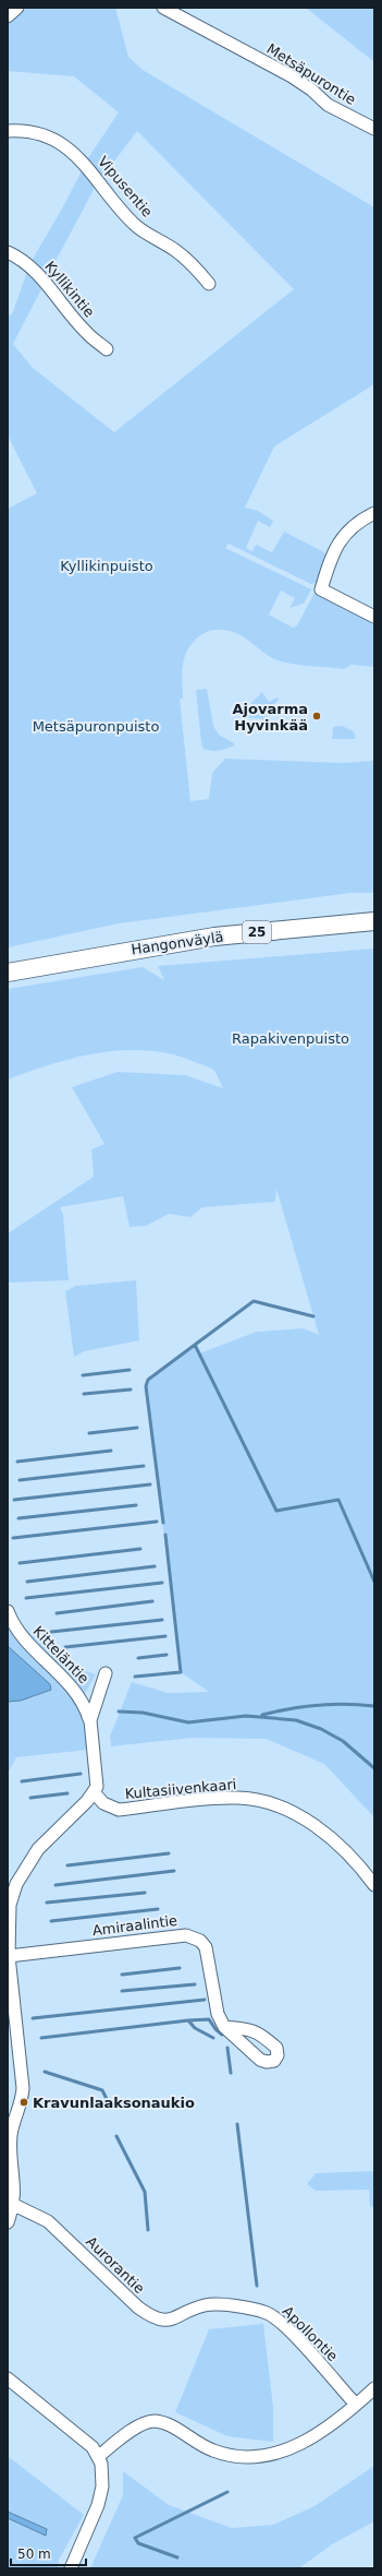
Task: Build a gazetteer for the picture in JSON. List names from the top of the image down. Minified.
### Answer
{"streets":{"highway":["25","Hangonväylä"],"street":["Metsäpurontie","Vipusentie","Kyllikintie","Kitteläntie","Kultasiivenkaari","Amiraalintie","Aurorantie","Apollontie"]},"crossings":[["Aurorantie","Apollontie"]],"parks":["Kyllikinpuisto","Metsäpuronpuisto","Rapakivenpuisto"],"places":["Ajovarma Hyvinkää","Kravunlaaksonaukio"],"scale_bar":"50 m"}
